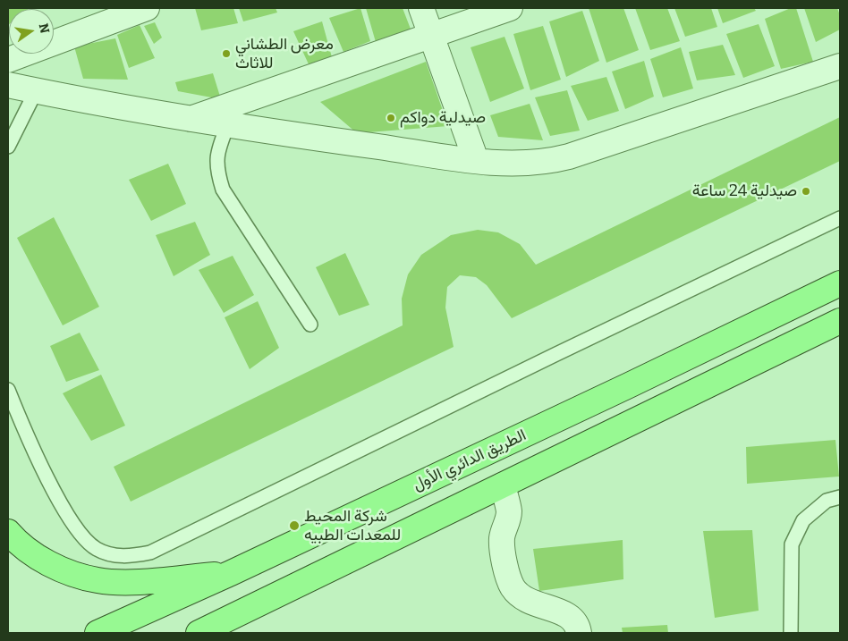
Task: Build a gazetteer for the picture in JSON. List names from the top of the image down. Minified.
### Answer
{"streets":{"main road":["الطريق الدائري الأول"]},"places":["معرض الطشاني للاثاث","صيدلية دواكم","صيدلية 24 ساعة","شركة المحيط للمعدات الطبيه"],"north":"right"}
